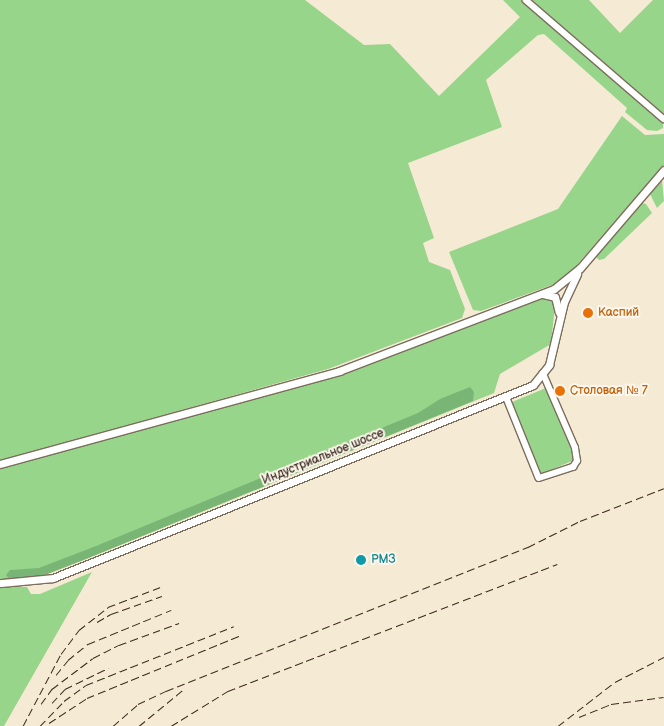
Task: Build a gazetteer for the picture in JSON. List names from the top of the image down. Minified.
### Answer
{"streets":{"main road":["Индустриальное шоссе"]},"places":["Каспий","Столовая № 7","РМЗ"]}
